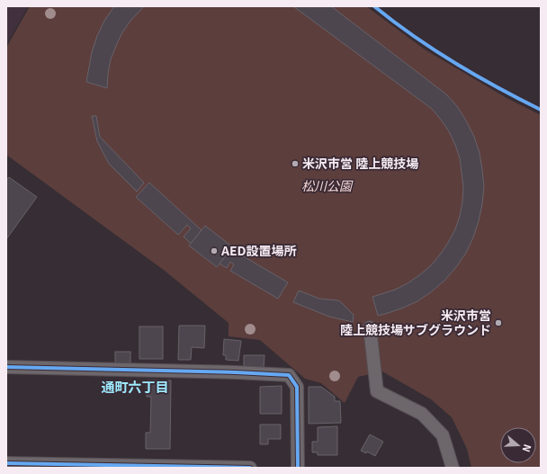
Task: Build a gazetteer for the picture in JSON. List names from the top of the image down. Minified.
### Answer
{"districts":["通町六丁目"],"parks":["松川公園"],"places":["米沢市営 陸上競技場","AED設置場所","米沢市営 陸上競技場サブグラウンド"],"north":"right"}
